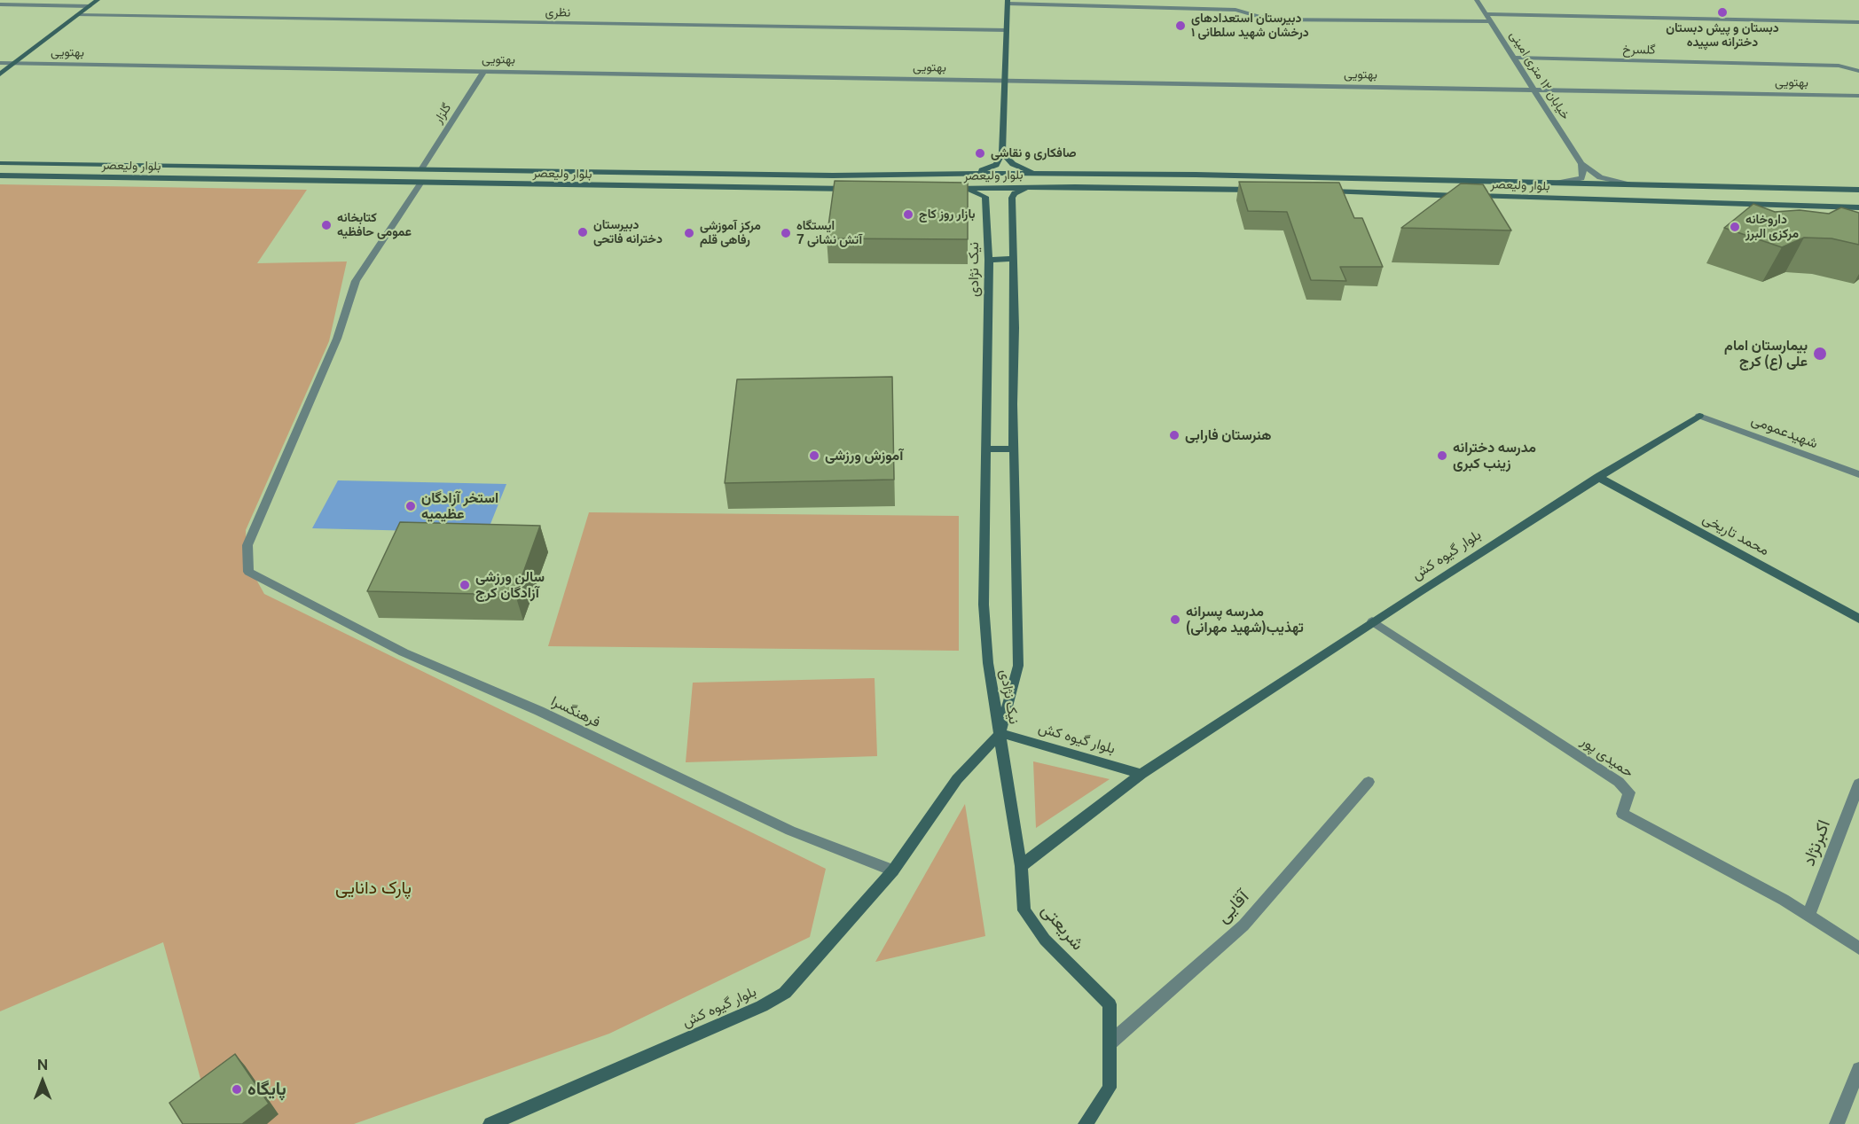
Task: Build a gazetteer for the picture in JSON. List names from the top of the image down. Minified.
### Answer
{"streets":{"street":["نظری","گلسرخ","بهتویی","خیابان ۱۲ متری امینی","گلزار","بلوار ولیعصر","نیک نژادی","شهیدعمومی","محمد تاریخی","بلوار گیوه کش","فرهنگسرا","حمیدی پور","اکبرنژاد","آقایی","شریعتی"]},"crossings":[["گلسرخ","خیابان ۱۲ متری امینی"],["بهتویی","خیابان ۱۲ متری امینی"],["بهتویی","گلزار"],["گلزار","بلوار ولیعصر"],["بلوار ولیعصر","فرهنگسرا"],["نیک نژادی","بلوار گیوه کش"],["نیک نژادی","شریعتی"],["شهیدعمومی","بلوار گیوه کش"],["محمد تاریخی","بلوار گیوه کش"],["بلوار گیوه کش","فرهنگسرا"],["بلوار گیوه کش","حمیدی پور"],["بلوار گیوه کش","شریعتی"],["حمیدی پور","اکبرنژاد"],["آقایی","شریعتی"]],"parks":["پارک دانایی"],"places":["دبستان و پیش دبستان دخترانه سپیده","دبیرستان استعدادهای درخشان شهید سلطانی ۱","صافکاری و نقاشی","بازار روز کاج","کتابخانه عمومی حافظیه","داروخانه مرکزی البرز","دبیرستان دخترانه فاتحی","مرکز آموزشی رفاهی قلم","ایستگاه آتش نشانی 7","بیمارستان امام علی (ع) کرج","هنرستان فارابی","آموزش ورزشی","مدرسه دخترانه زینب کبری","استخر آزادگان عظیمیه","سالن ورزشی آزادگان کرج","مدرسه پسرانه تهذیب(شهید مهرانی)","پایگاه"],"north":"top"}
